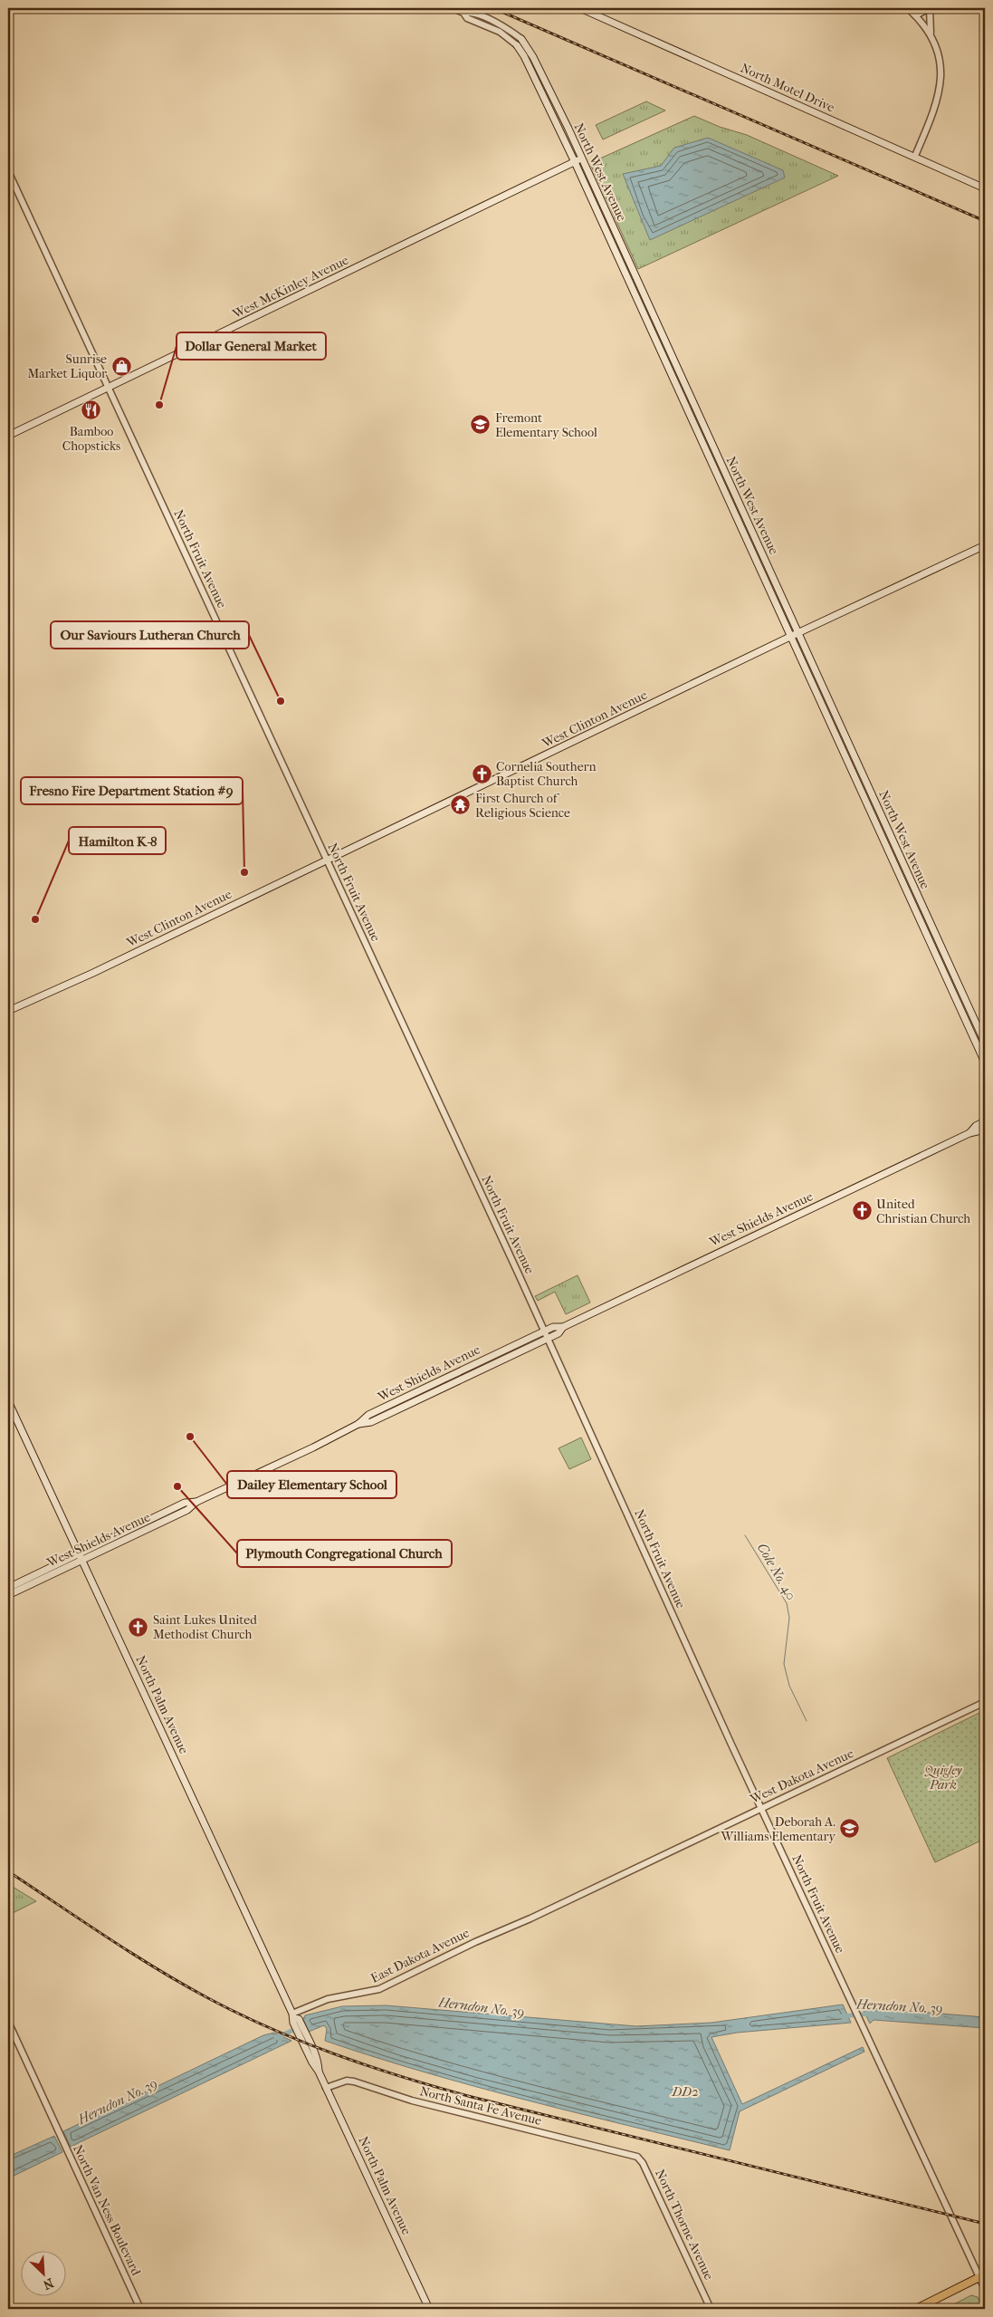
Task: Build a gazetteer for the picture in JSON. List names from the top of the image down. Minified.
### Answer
{"streets":{"main road":["North Motel Drive","North West Avenue","West McKinley Avenue","West Clinton Avenue","West Shields Avenue","North Palm Avenue"],"street":["North Fruit Avenue","West Dakota Avenue","East Dakota Avenue","North Santa Fe Avenue","North Van Ness Boulevard","North Thorne Avenue"]},"crossings":[["North West Avenue","West McKinley Avenue"],["North West Avenue","West Clinton Avenue"],["West McKinley Avenue","North Fruit Avenue"],["North Fruit Avenue","West Clinton Avenue"],["North Fruit Avenue","West Shields Avenue"],["North Fruit Avenue","West Dakota Avenue"],["West Shields Avenue","North Palm Avenue"],["North Palm Avenue","East Dakota Avenue"],["North Palm Avenue","North Santa Fe Avenue"],["West Dakota Avenue","East Dakota Avenue"],["North Santa Fe Avenue","North Thorne Avenue"]],"water":["Cole No. 40","Herndon No. 39","DD2"],"parks":["Quigley Park"],"places":{"shop":["Sunrise Market Liquor"],"other":["Dollar General Market","Our Saviours Lutheran Church","Fresno Fire Department Station #9","Hamilton K-8","Dailey Elementary School","Plymouth Congregational Church"],"restaurant":["Bamboo Chopsticks"],"school or university":["Fremont Elementary School","Deborah A. Williams Elementary"],"church":["Cornelia Southern Baptist Church","United Christian Church","Saint Lukes United Methodist Church"],"temple":["First Church of Religious Science"]},"north":"bottom right"}
